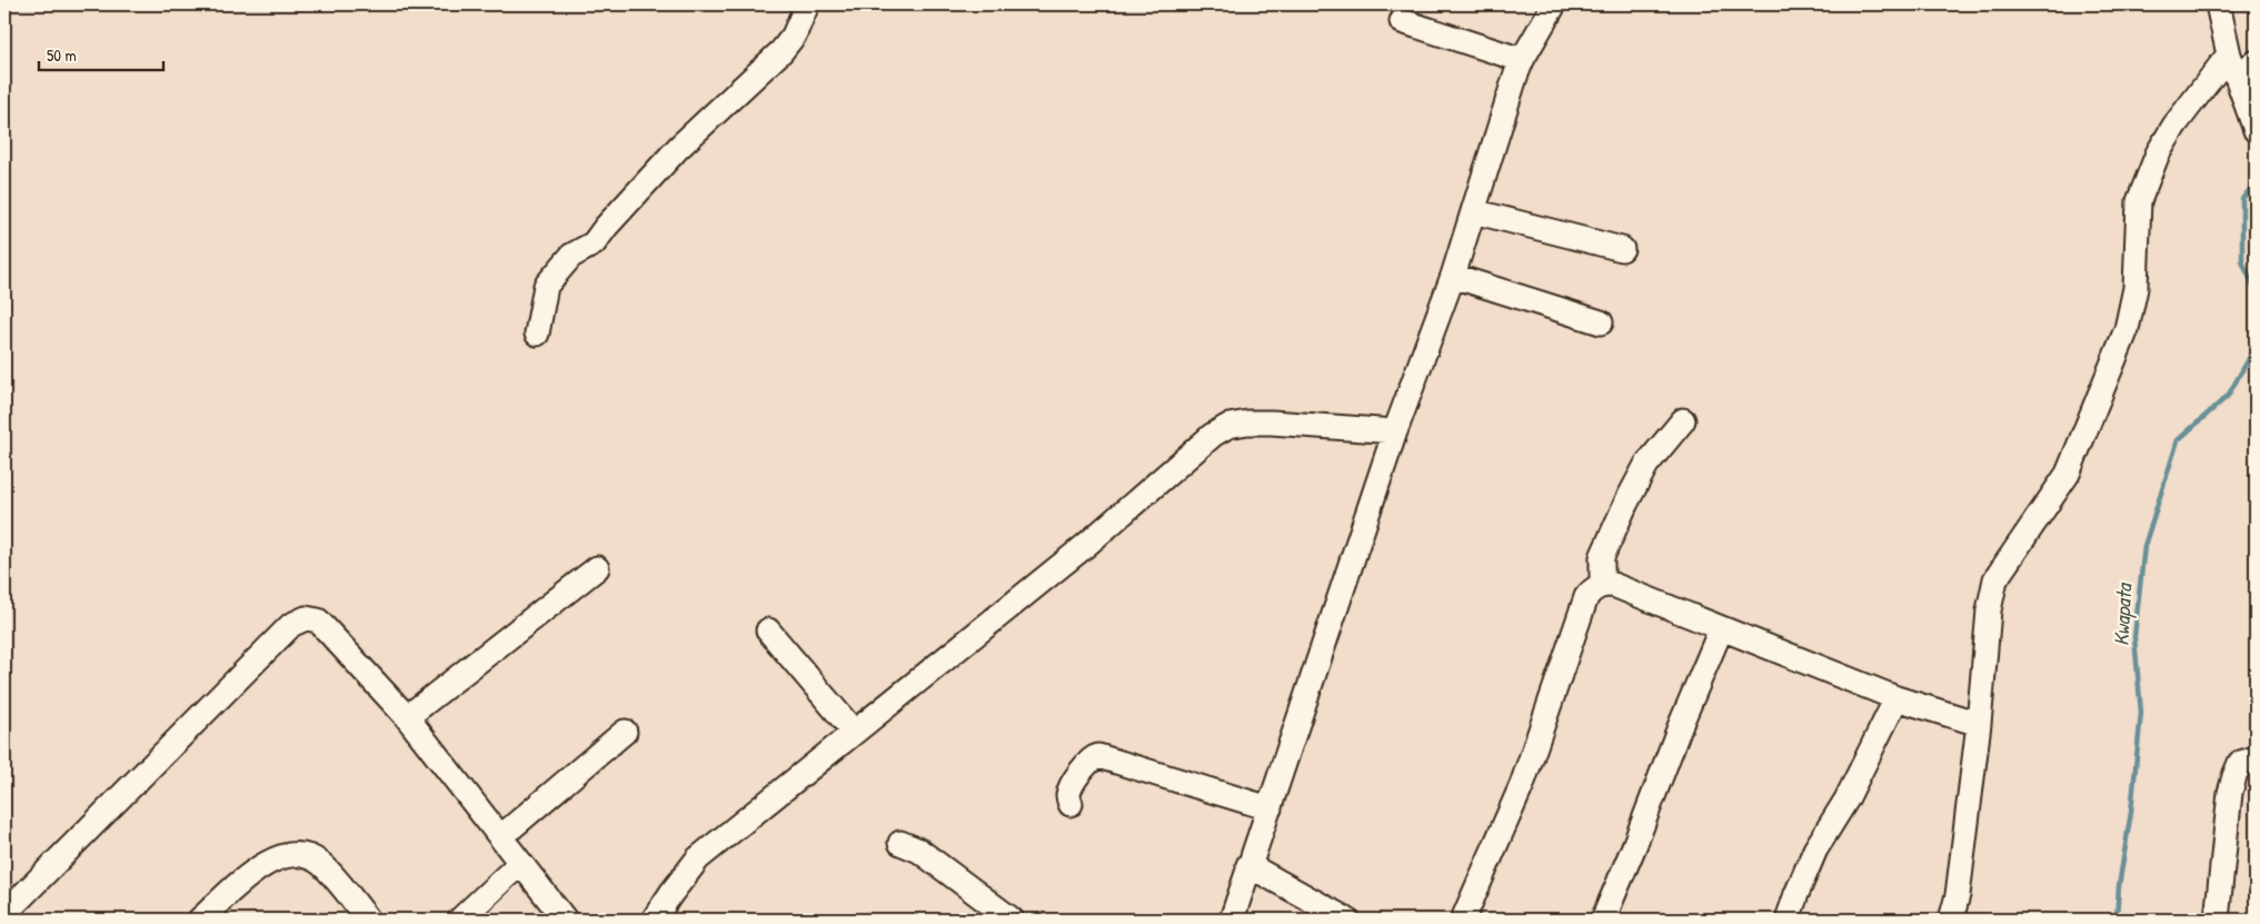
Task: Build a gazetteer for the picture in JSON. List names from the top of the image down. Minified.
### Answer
{"water":["Kwapata"],"scale_bar":"50 m"}
